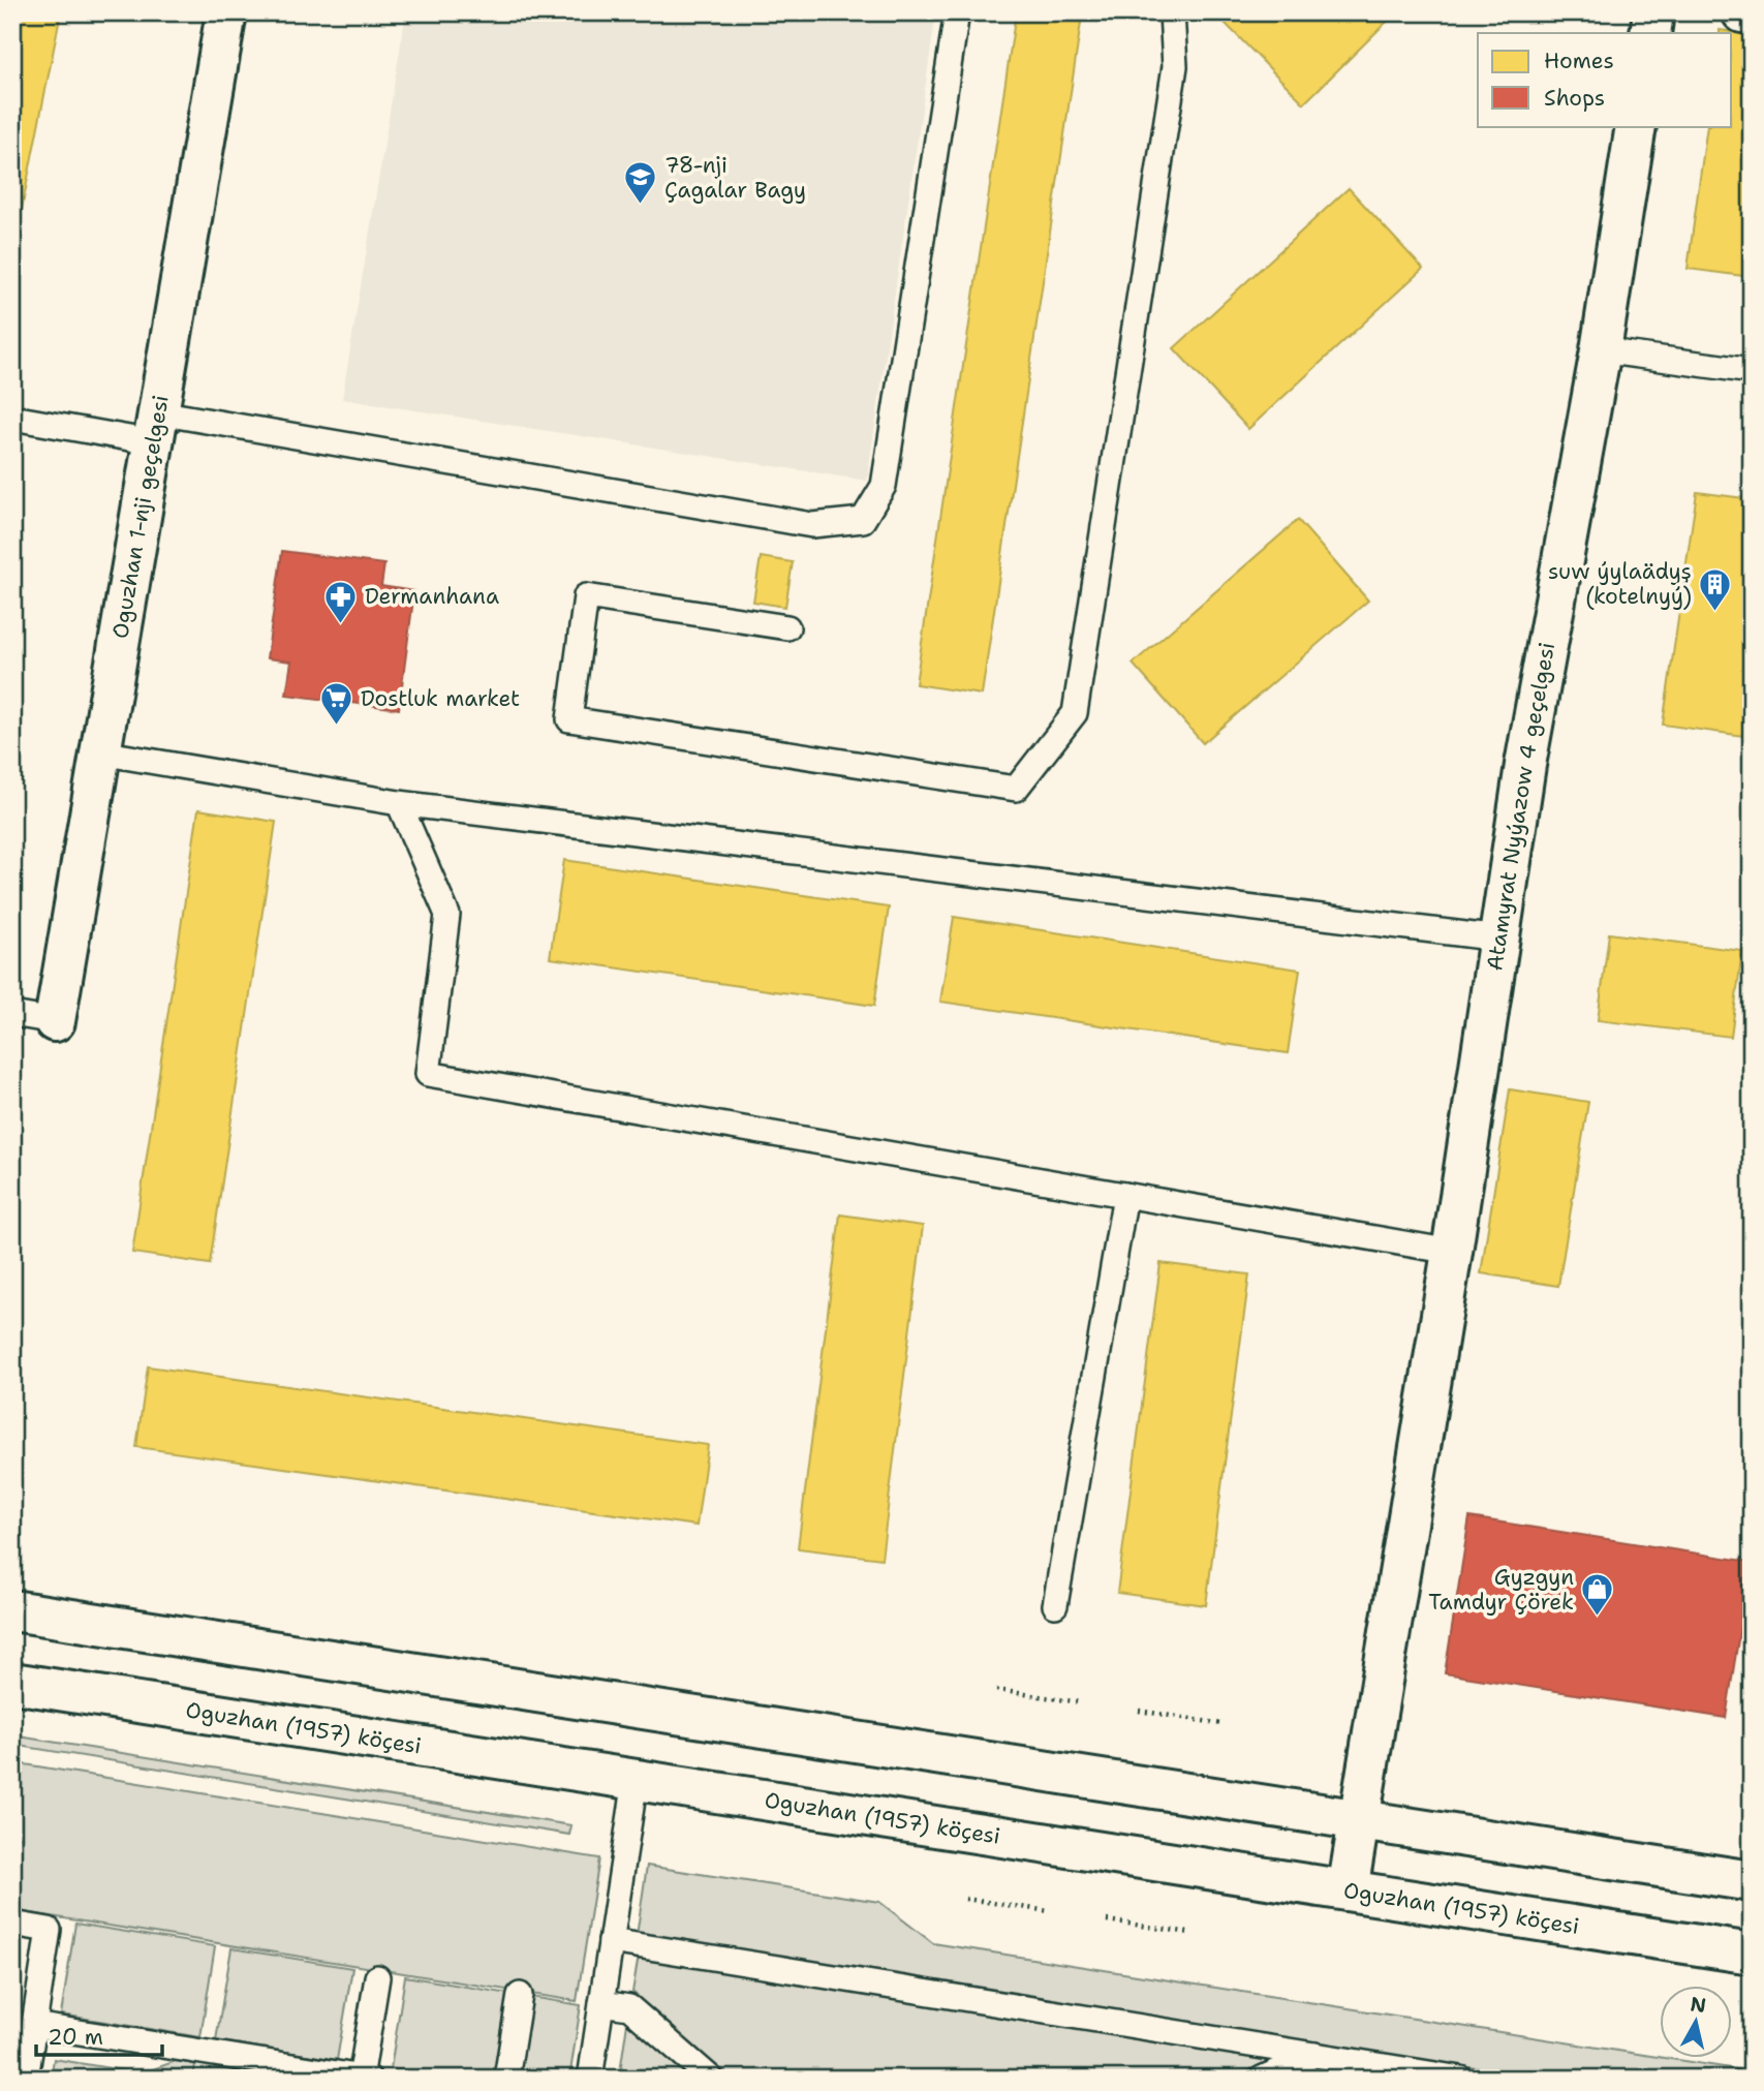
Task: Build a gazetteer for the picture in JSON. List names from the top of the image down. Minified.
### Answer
{"streets":{"main road":["Oguzhan 1-nji geçelgesi","Atamyrat Nyýazow 4 geçelgesi","Oguzhan (1957) köçesi"]},"crossings":[["Atamyrat Nyýazow 4 geçelgesi","Oguzhan (1957) köçesi"]],"places":{"school or university":["78-nji Çagalar Bagy"],"building":["suw ýylaädyş (kotelnyý)"],"pharmacy":["Dermanhana"],"supermarket":["Dostluk market"],"shop":["Gyzgyn Tamdyr Çörek"]},"legend":["Homes","Shops"],"scale_bar":"20 m","north":"top"}
